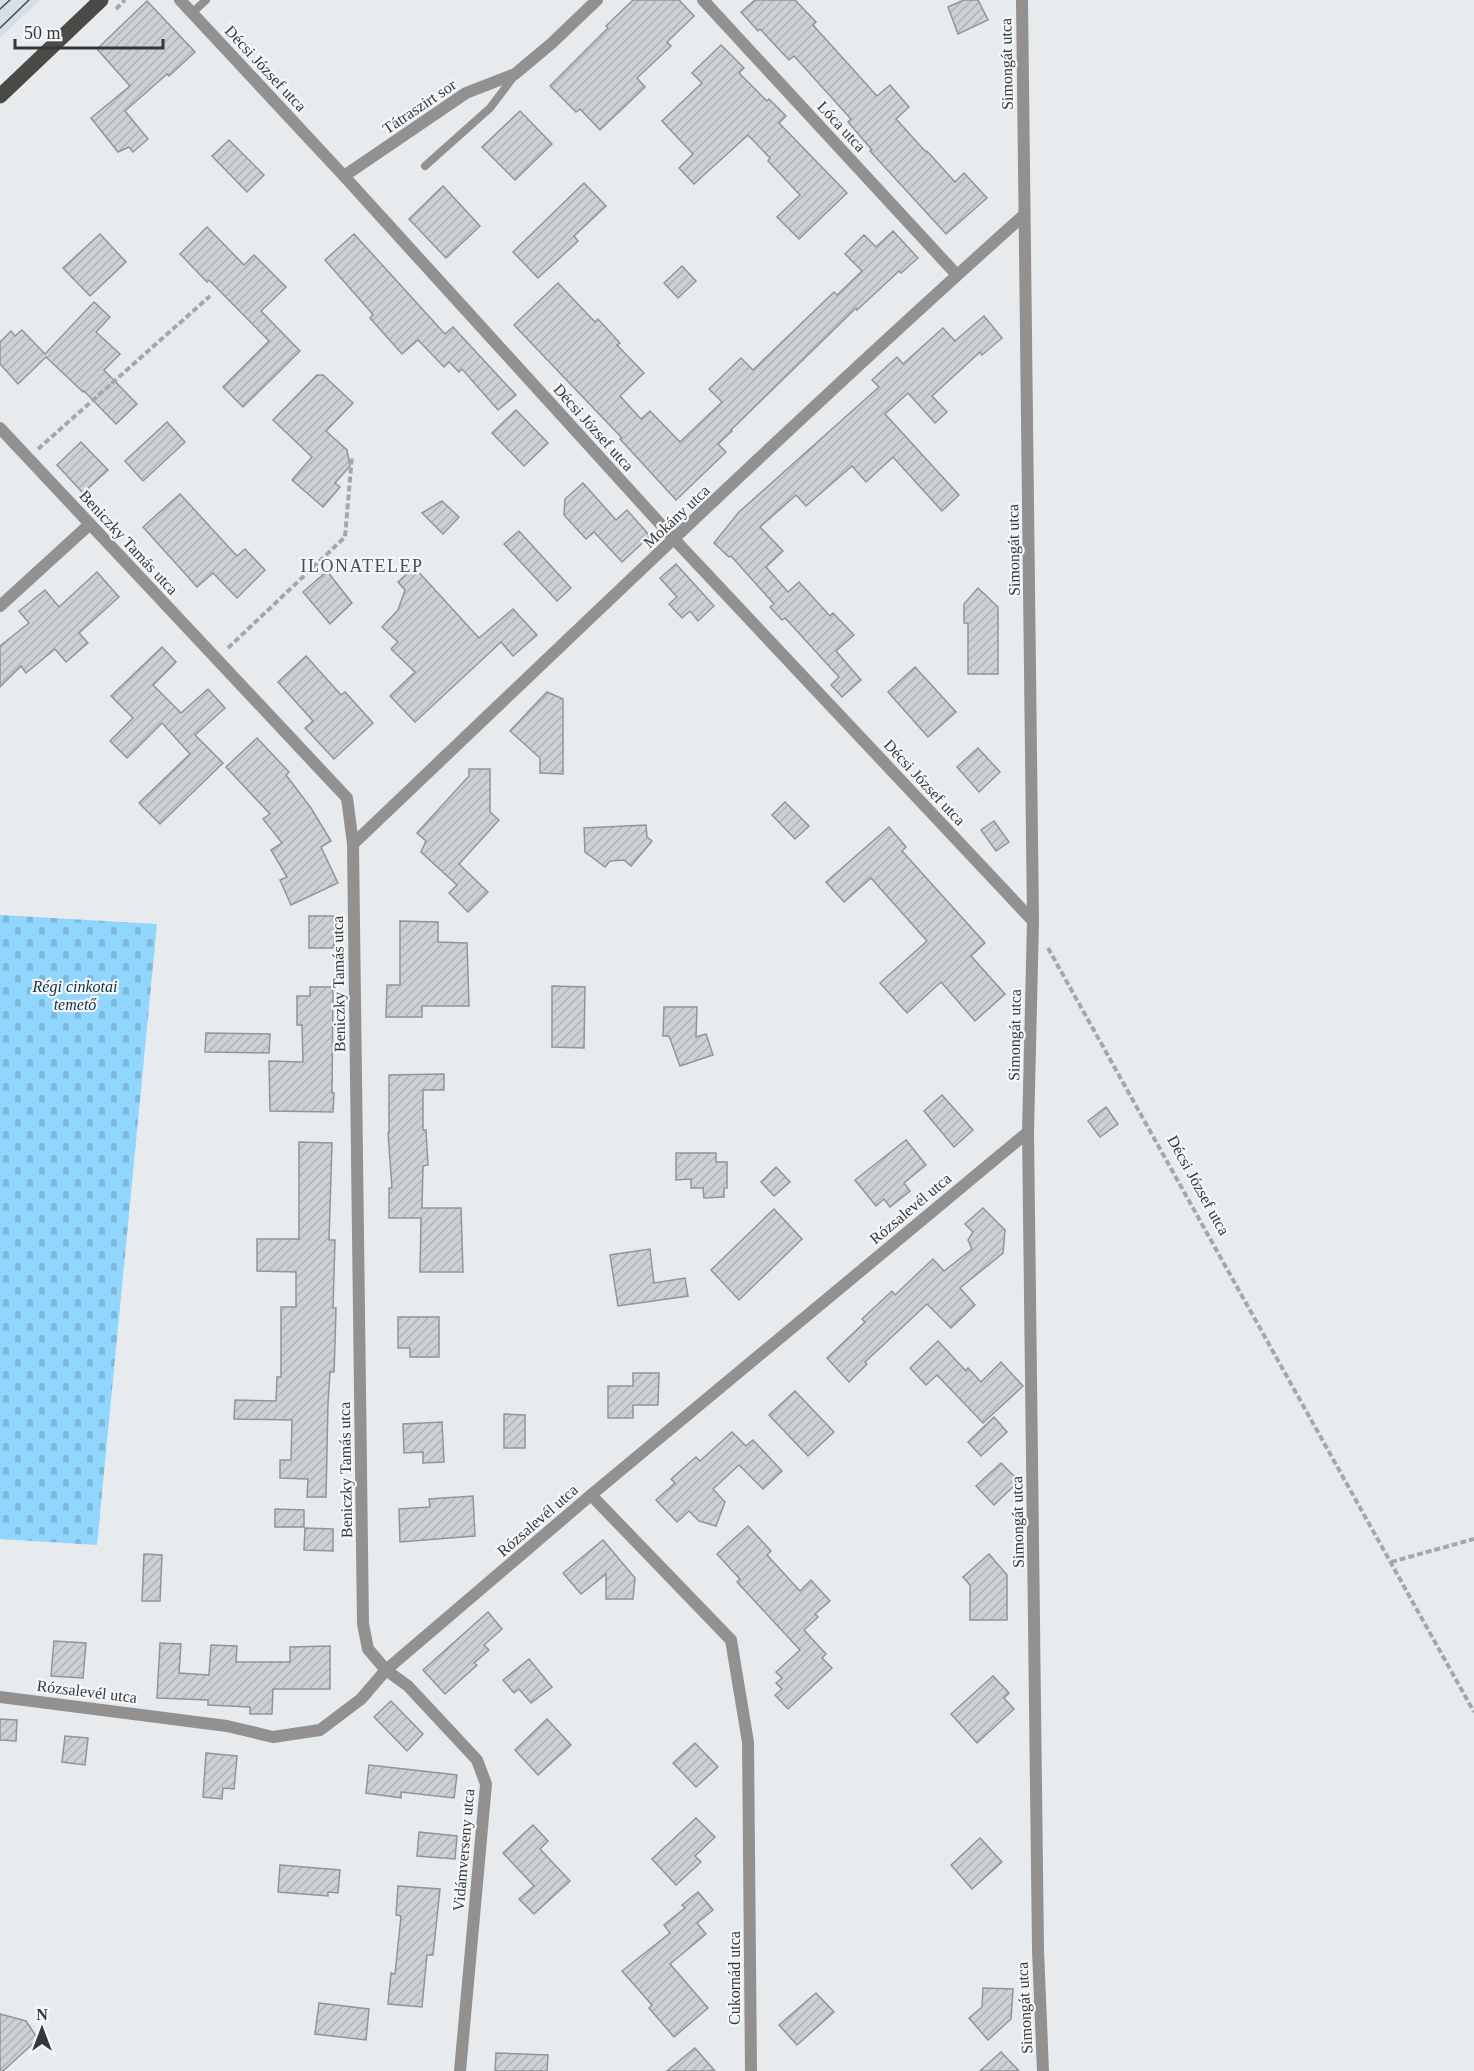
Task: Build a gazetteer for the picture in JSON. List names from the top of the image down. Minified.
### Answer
{"streets":{"street":["Simongát utca","Décsi József utca","Tátraszirt sor","Lóca utca","Mokány utca","Beniczky Tamás utca","Rózsalevél utca","Vidámverseny utca","Cukornád utca"]},"crossings":[["Simongát utca","Décsi József utca"],["Simongát utca","Mokány utca"],["Simongát utca","Rózsalevél utca"],["Décsi József utca","Tátraszirt sor"],["Décsi József utca","Mokány utca"],["Lóca utca","Mokány utca"],["Mokány utca","Beniczky Tamás utca"],["Beniczky Tamás utca","Rózsalevél utca"],["Beniczky Tamás utca","Vidámverseny utca"],["Rózsalevél utca","Vidámverseny utca"],["Rózsalevél utca","Cukornád utca"]],"districts":["ILONATELEP"],"parks":["Régi cinkotai temető"],"scale_bar":"50 m","north":"top"}
